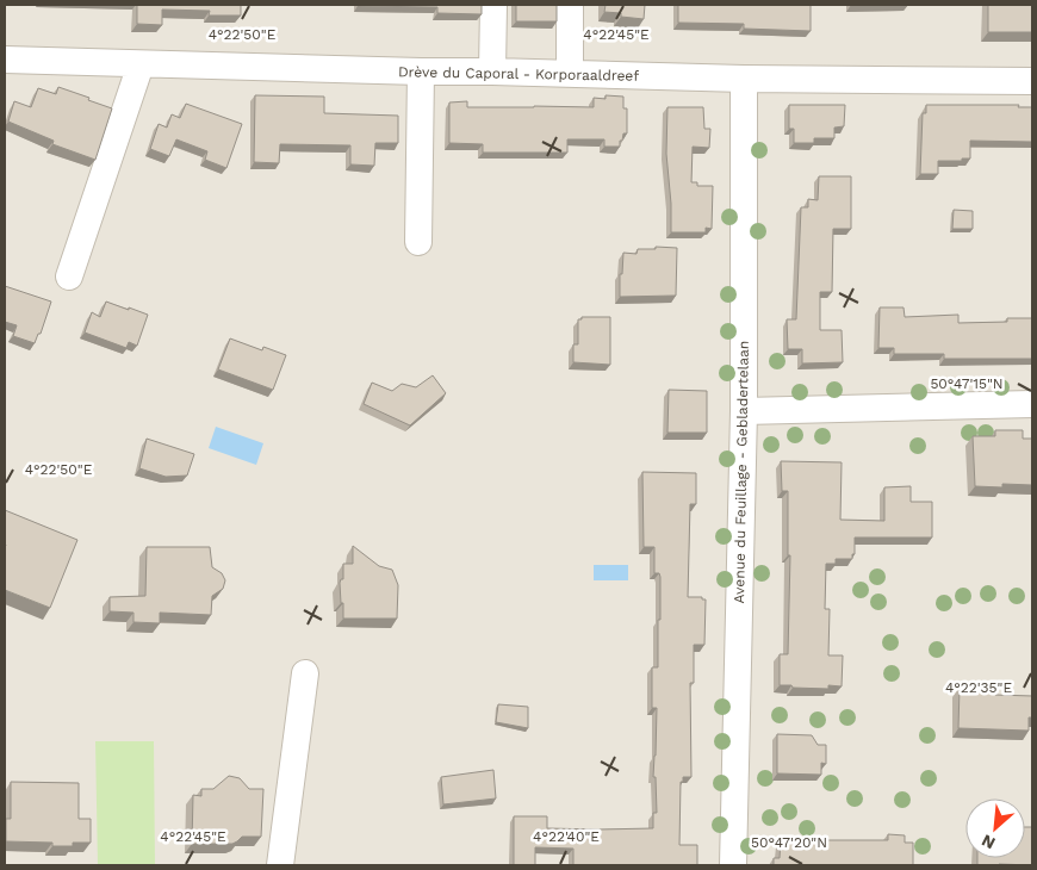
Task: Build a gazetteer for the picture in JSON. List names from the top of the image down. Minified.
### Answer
{"streets":{"street":["Drève du Caporal - Korporaaldreef","Avenue du Feuillage - Gebladertelaan"]},"crossings":[["Drève du Caporal - Korporaaldreef","Avenue du Feuillage - Gebladertelaan"]],"north":"bottom left","coordinates":["4°22'50\"E","4°22'45\"E","50°47'15\"N","4°22'35\"E","4°22'40\"E","50°47'20\"N"]}
